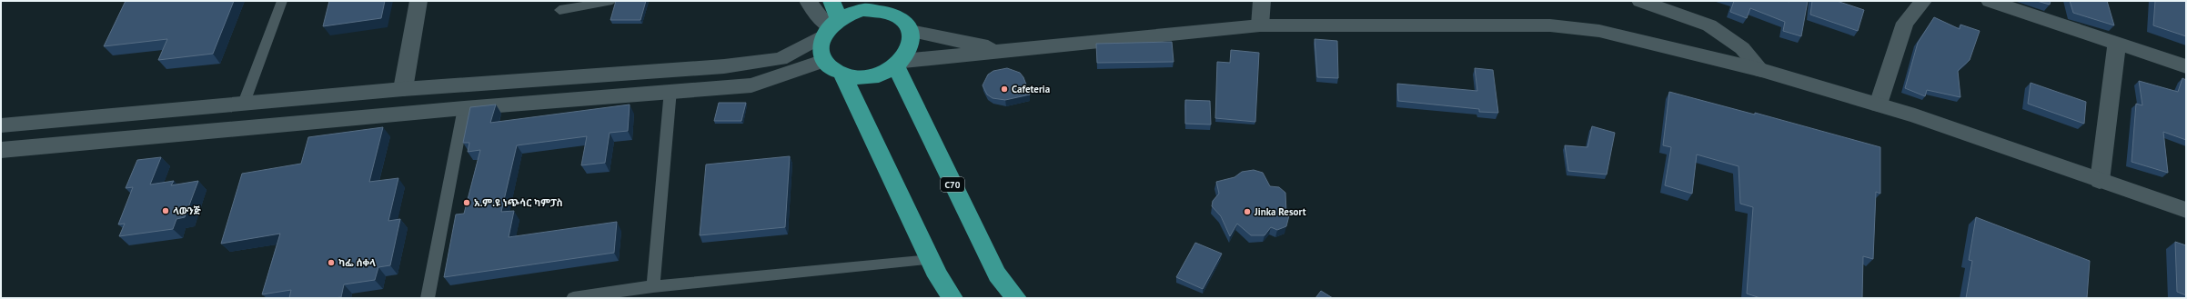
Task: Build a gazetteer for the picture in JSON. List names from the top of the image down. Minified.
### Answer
{"streets":{"highway":["C70"]},"places":["Cafeteria","አ.ም.ዩ ነጭሳር ካምፓስ","ላውንጅ","Jinka Resort","ካፌ ሰቀላ"]}
